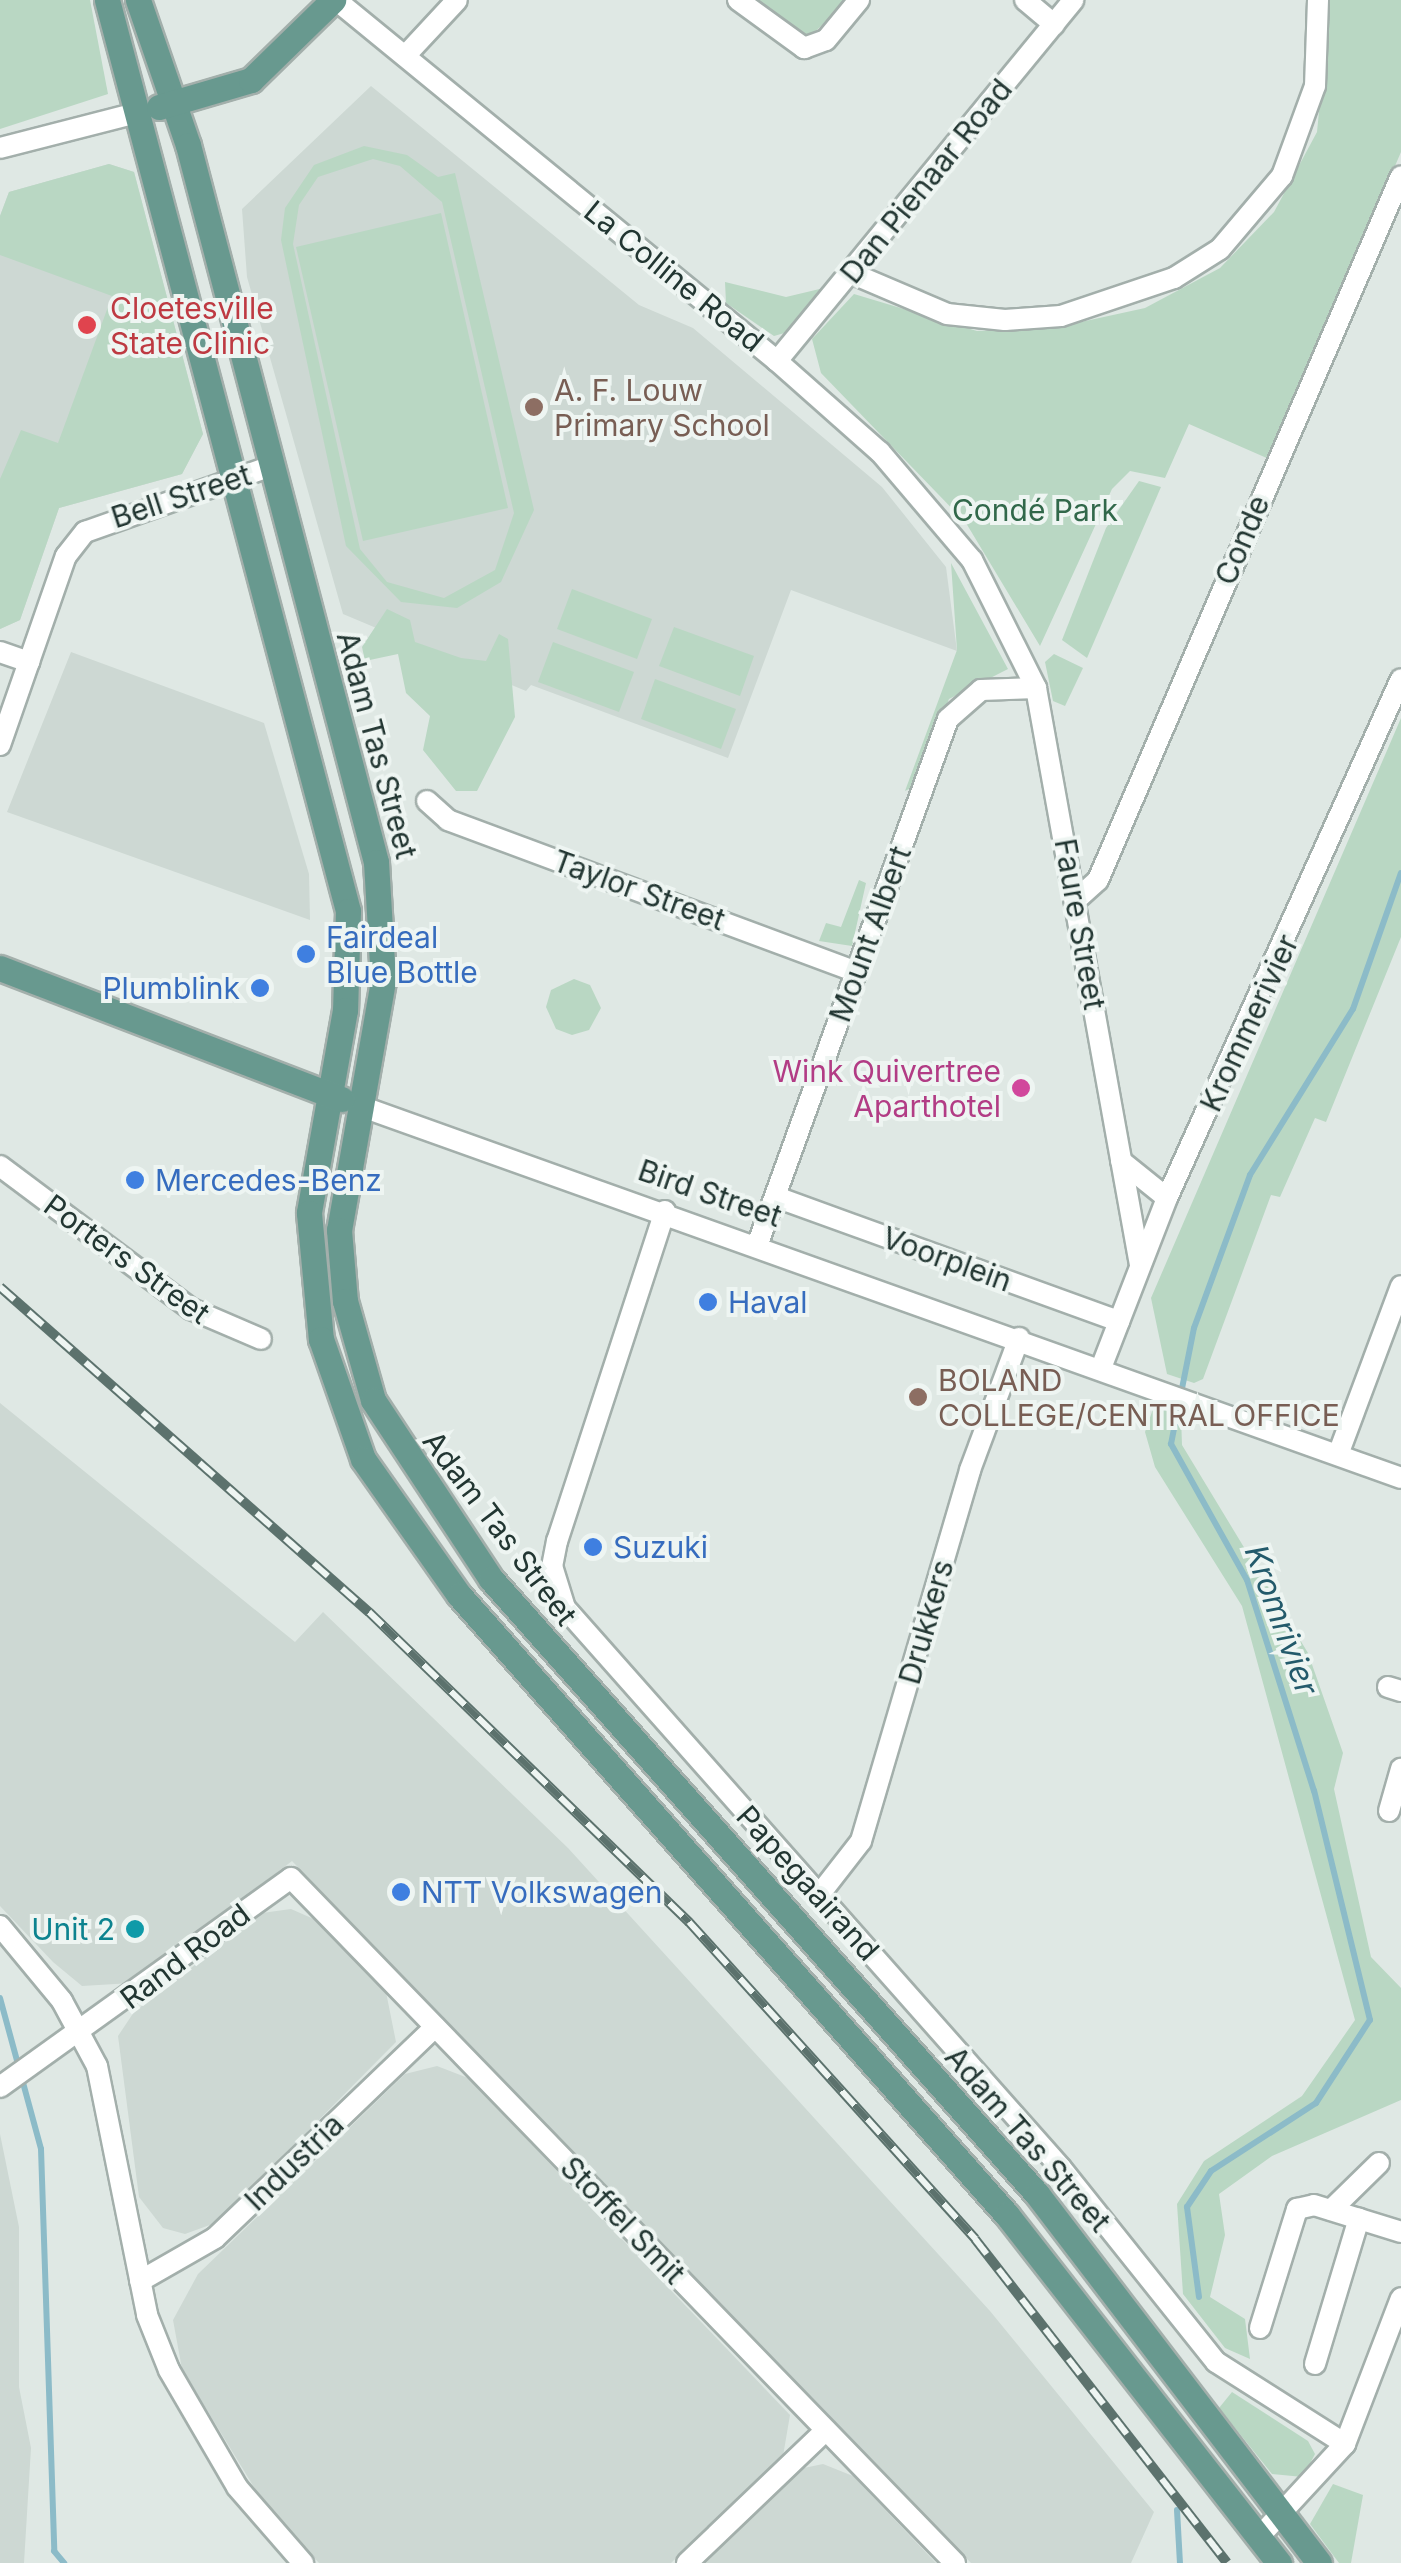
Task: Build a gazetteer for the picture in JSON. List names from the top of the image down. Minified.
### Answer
{"streets":{"main road":["Adam Tas Street","Bird Street"],"street":["Dan Pienaar Road","La Colline Road","Bell Street","Conde","Taylor Street","Faure Street","Mount Albert","Krommerivier","Porters Street","Voorplein","Drukkers","Papegaairand","Rand Road","Industria","Stoffel Smit"]},"crossings":[["Dan Pienaar Road","La Colline Road"],["La Colline Road","Faure Street"],["La Colline Road","Mount Albert"],["Bell Street","Adam Tas Street"],["Conde","Faure Street"],["Adam Tas Street","Bird Street"],["Taylor Street","Mount Albert"],["Faure Street","Mount Albert"],["Faure Street","Krommerivier"],["Mount Albert","Bird Street"],["Mount Albert","Voorplein"],["Krommerivier","Bird Street"],["Krommerivier","Voorplein"],["Bird Street","Drukkers"],["Bird Street","Papegaairand"],["Drukkers","Papegaairand"],["Rand Road","Stoffel Smit"],["Industria","Stoffel Smit"]],"water":["Kromrivier"],"parks":["Condé Park"],"places":["Cloetesville State Clinic","A. F. Louw Primary School","Fairdeal Blue Bottle","Plumblink","Wink Quivertree Aparthotel","Mercedes-Benz","Haval","BOLAND COLLEGE/CENTRAL OFFICE","Suzuki","NTT Volkswagen","Unit 2"]}
